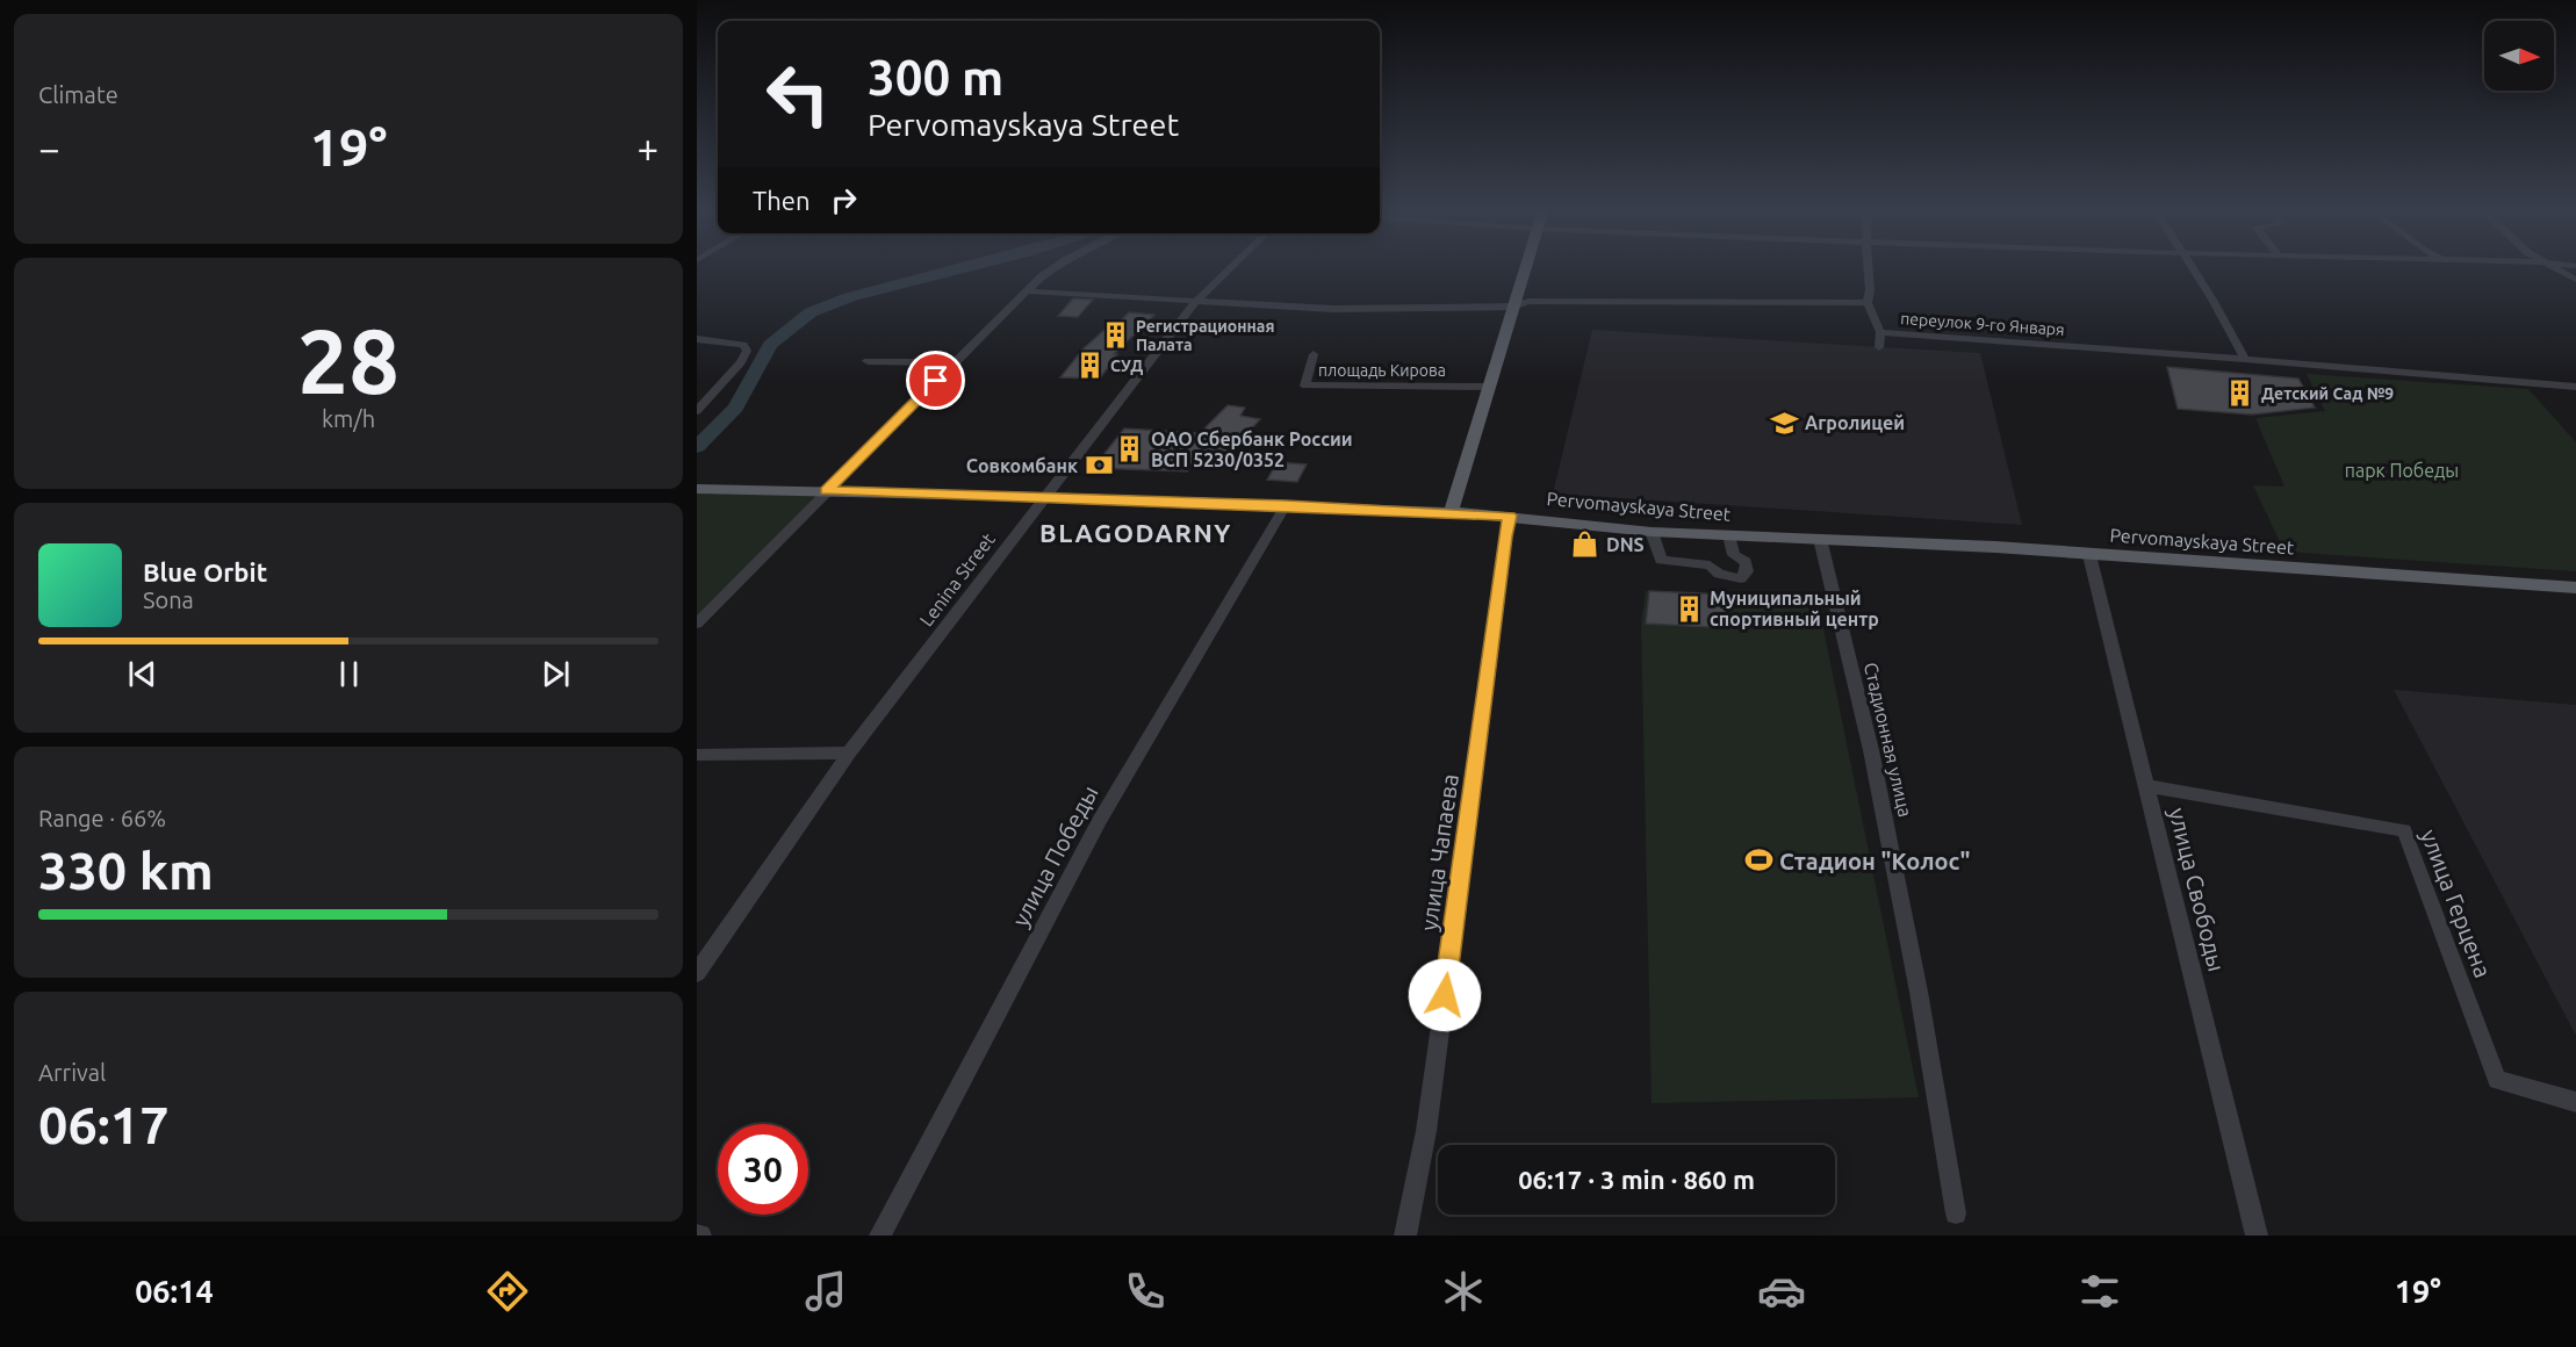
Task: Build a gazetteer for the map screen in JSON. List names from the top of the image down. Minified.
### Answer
{"streets":{"main road":["Pervomayskaya Street"],"street":["переулок 9-го Января","площадь Кирова","Lenina Street","Стадионная улица","улица Чапаева","улица Победы","улица Свободы","улица Герцена"]},"crossings":[["Pervomayskaya Street","Lenina Street"],["Pervomayskaya Street","Стадионная улица"],["Pervomayskaya Street","улица Чапаева"],["Pervomayskaya Street","улица Победы"],["Pervomayskaya Street","улица Свободы"],["улица Свободы","улица Герцена"]],"districts":["BLAGODARNY"],"parks":["парк Победы"],"places":{"building":["Регистрационная Палата","СУД","Детский Сад №9","ОАО Сбербанк России ВСП 5230/0352","Муниципальный спортивный центр"],"school or university":["Агролицей"],"bank":["Совкомбанк"],"shop":["DNS"],"sports":["Стадион \"Колос\""]},"north":"right","page":{"tile":["Climate",["28","km/h"],["Range · 66%","330 km"],["Arrival","06:17"]],"turn":["300 m","Pervomayskaya Street"],"heat":["−","19°","+"],"then":"Then","song":["Blue Orbit","Sona"],"limit":"30","trip":"06:17 · 3 min · 860 m","tabs":["06:14","19°"]}}
